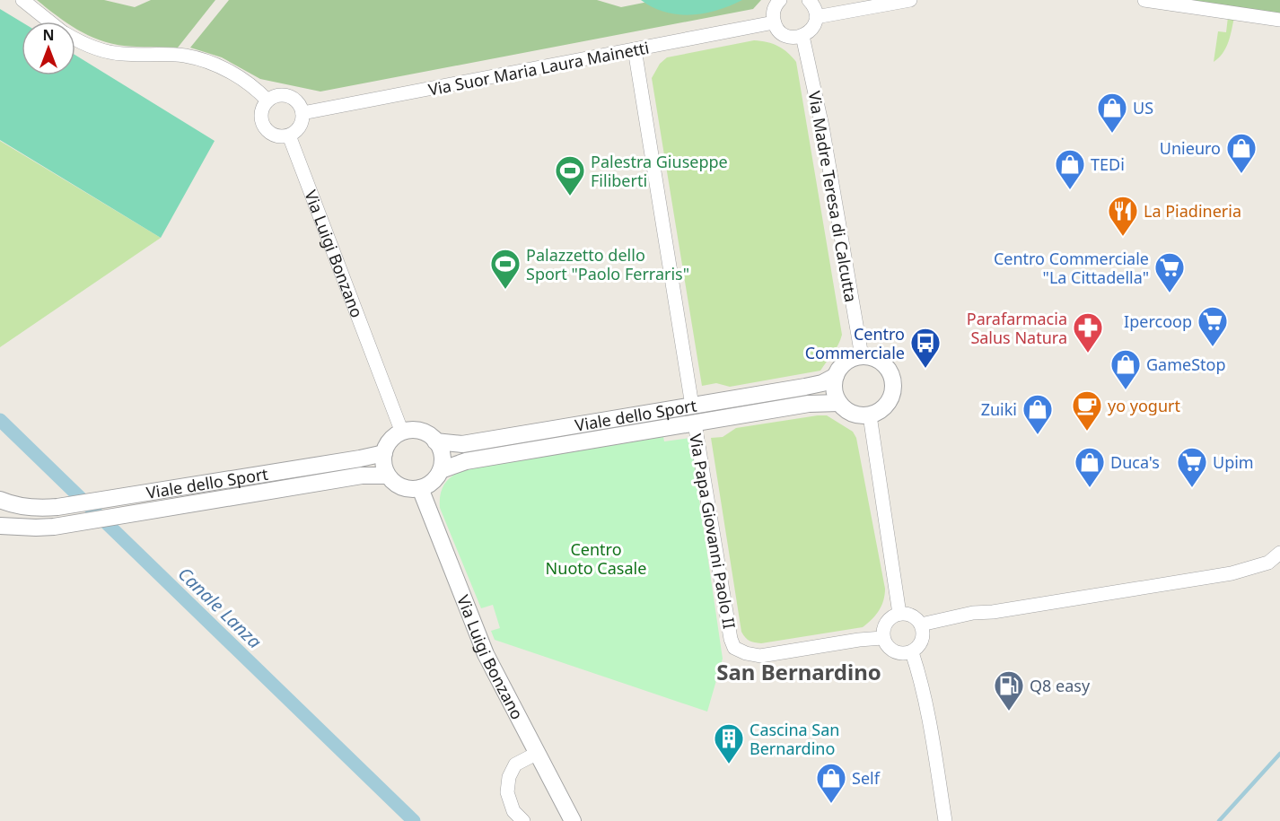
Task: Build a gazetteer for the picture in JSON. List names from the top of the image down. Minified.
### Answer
{"streets":{"street":["Via Suor Maria Laura Mainetti","Via Madre Teresa di Calcutta","Via Luigi Bonzano","Viale dello Sport","Via Papa Giovanni Paolo II"]},"crossings":[["Via Suor Maria Laura Mainetti","Via Luigi Bonzano"],["Via Madre Teresa di Calcutta","Viale dello Sport"],["Via Luigi Bonzano","Viale dello Sport"],["Viale dello Sport","Via Papa Giovanni Paolo II"]],"districts":["San Bernardino"],"water":["Canale Lanza"],"parks":["Centro Nuoto Casale"],"places":{"shop":["US","Unieuro","TEDi","GameStop","Zuiki","Duca's","Self"],"sports":["Palestra Giuseppe Filiberti","Palazzetto dello Sport \"Paolo Ferraris\""],"restaurant":["La Piadineria"],"supermarket":["Centro Commerciale \"La Cittadella\"","Ipercoop","Upim"],"pharmacy":["Parafarmacia Salus Natura"],"bus stop":["Centro Commerciale"],"cafe":["yo yogurt"],"fuel station":["Q8 easy"],"building":["Cascina San Bernardino"]},"north":"top"}
